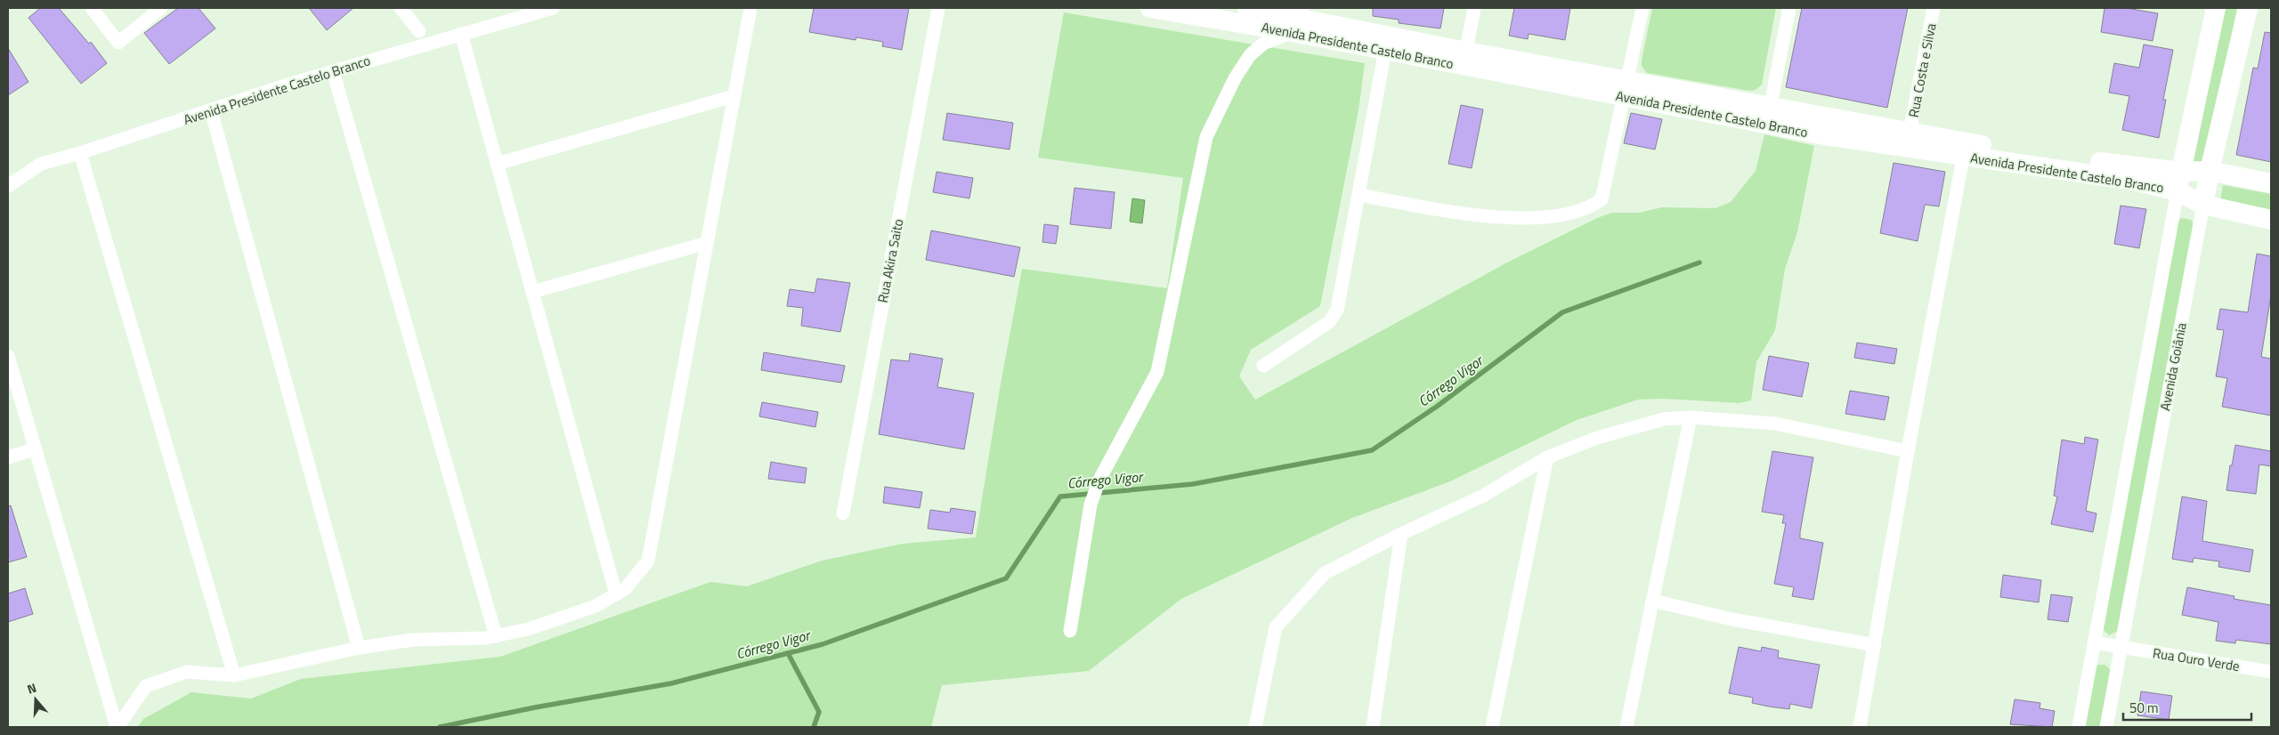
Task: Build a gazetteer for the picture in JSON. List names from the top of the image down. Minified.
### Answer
{"streets":{"street":["Avenida Presidente Castelo Branco","Rua Costa e Silva","Rua Akira Saito","Avenida Goiânia","Rua Ouro Verde"]},"crossings":[["Avenida Presidente Castelo Branco","Rua Costa e Silva"],["Avenida Presidente Castelo Branco","Avenida Goiânia"],["Avenida Goiânia","Rua Ouro Verde"]],"water":["Córrego Vigor"],"scale_bar":"50 m","north":"top"}
